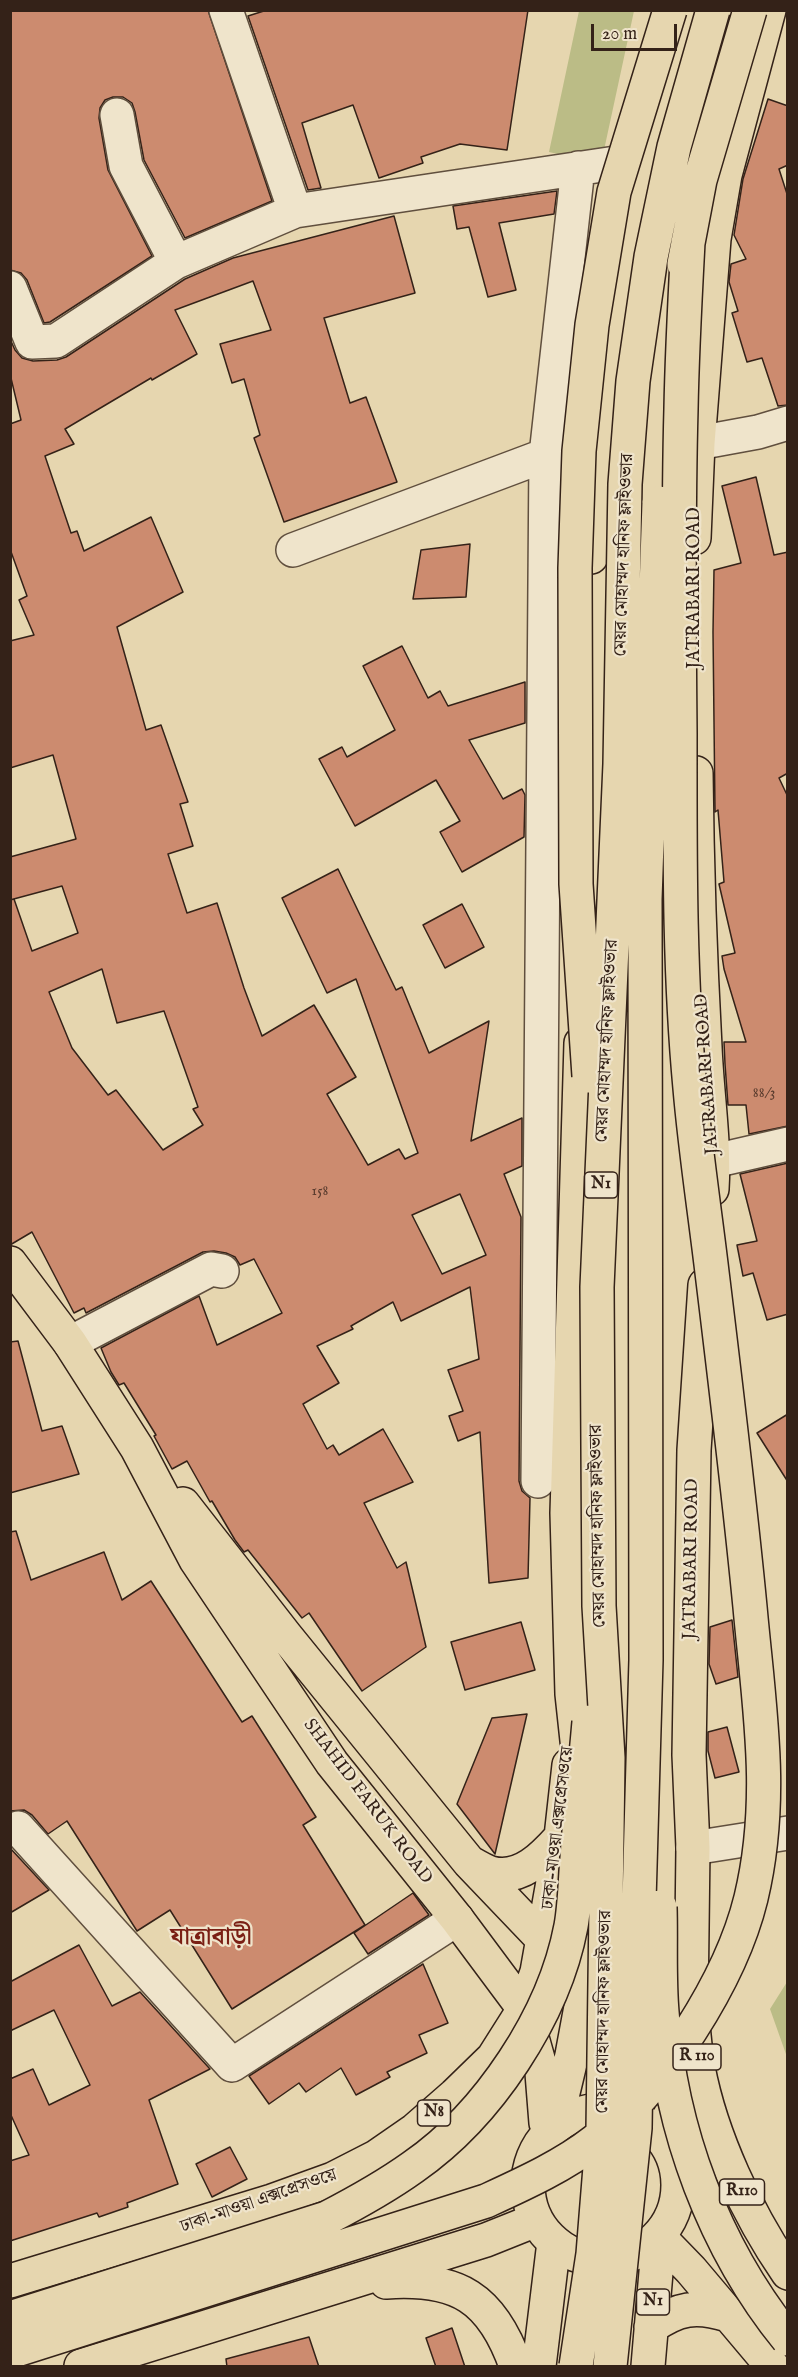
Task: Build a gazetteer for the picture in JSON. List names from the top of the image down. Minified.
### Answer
{"streets":{"main road":["মেয়র মোহাম্মদ হানিফ ফ্লাইওভার","JATRABARI ROAD","N1","SHAHID FARUK ROAD","ঢাকা-মাওয়া এক্সপ্রেসওয়ে","R 110","N8","R110"]},"crossings":[["JATRABARI ROAD","N1"],["JATRABARI ROAD","SHAHID FARUK ROAD"],["JATRABARI ROAD","R 110"],["N1","SHAHID FARUK ROAD"],["SHAHID FARUK ROAD","ঢাকা-মাওয়া এক্সপ্রেসওয়ে"],["R 110","R110"]],"districts":["যাত্রাবাড়ী"],"house_numbers":["88/3","158"],"scale_bar":"20 m"}
